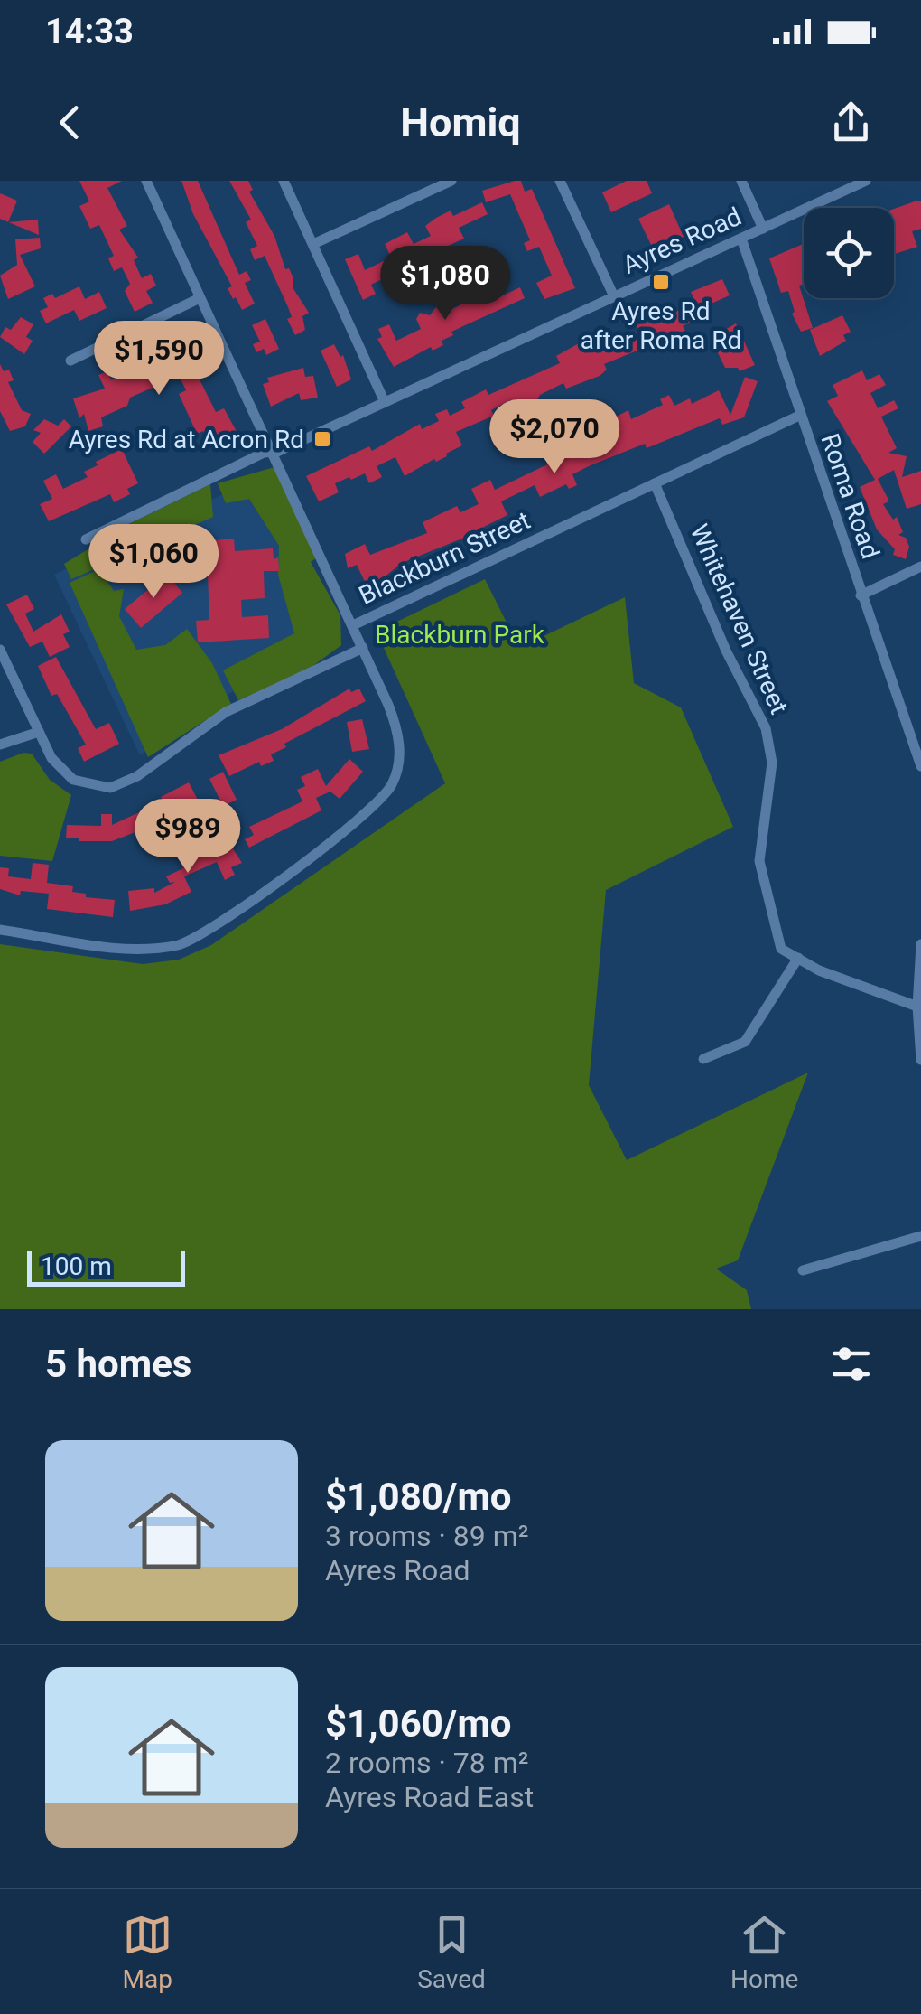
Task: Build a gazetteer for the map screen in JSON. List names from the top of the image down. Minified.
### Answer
{"streets":{"street":["Ayres Road","Roma Road","Blackburn Street","Whitehaven Street"]},"crossings":[["Ayres Road","Roma Road"],["Roma Road","Blackburn Street"],["Blackburn Street","Whitehaven Street"]],"parks":["Blackburn Park"],"places":{"transit":["Ayres Rd after Roma Rd","Ayres Rd at Acron Rd"]},"scale_bar":"100 m","page":{"status":"14:33","header":"Homiq","price":["$1,080","$1,590","$2,070","$1,060","$989"],"scale":"100 m","heading":"5 homes","list":[{"name":"$1,080/mo","note":"3 rooms · 89 m² · Ayres Road"},{"name":"$1,060/mo","note":"2 rooms · 78 m² · Ayres Road East"}],"tabs":["Map","Saved","Home"]}}
